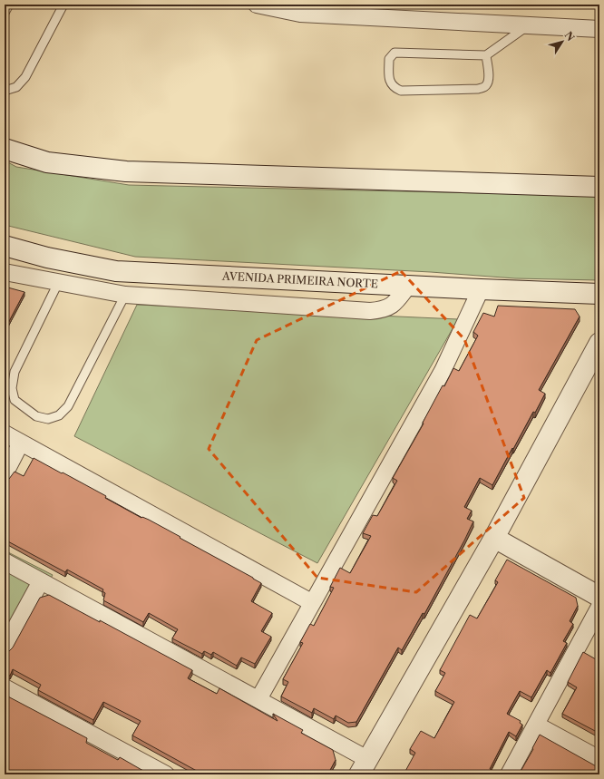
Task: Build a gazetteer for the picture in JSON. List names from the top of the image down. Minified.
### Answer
{"streets":{"main road":["AVENIDA PRIMEIRA NORTE"]},"north":"top right"}
